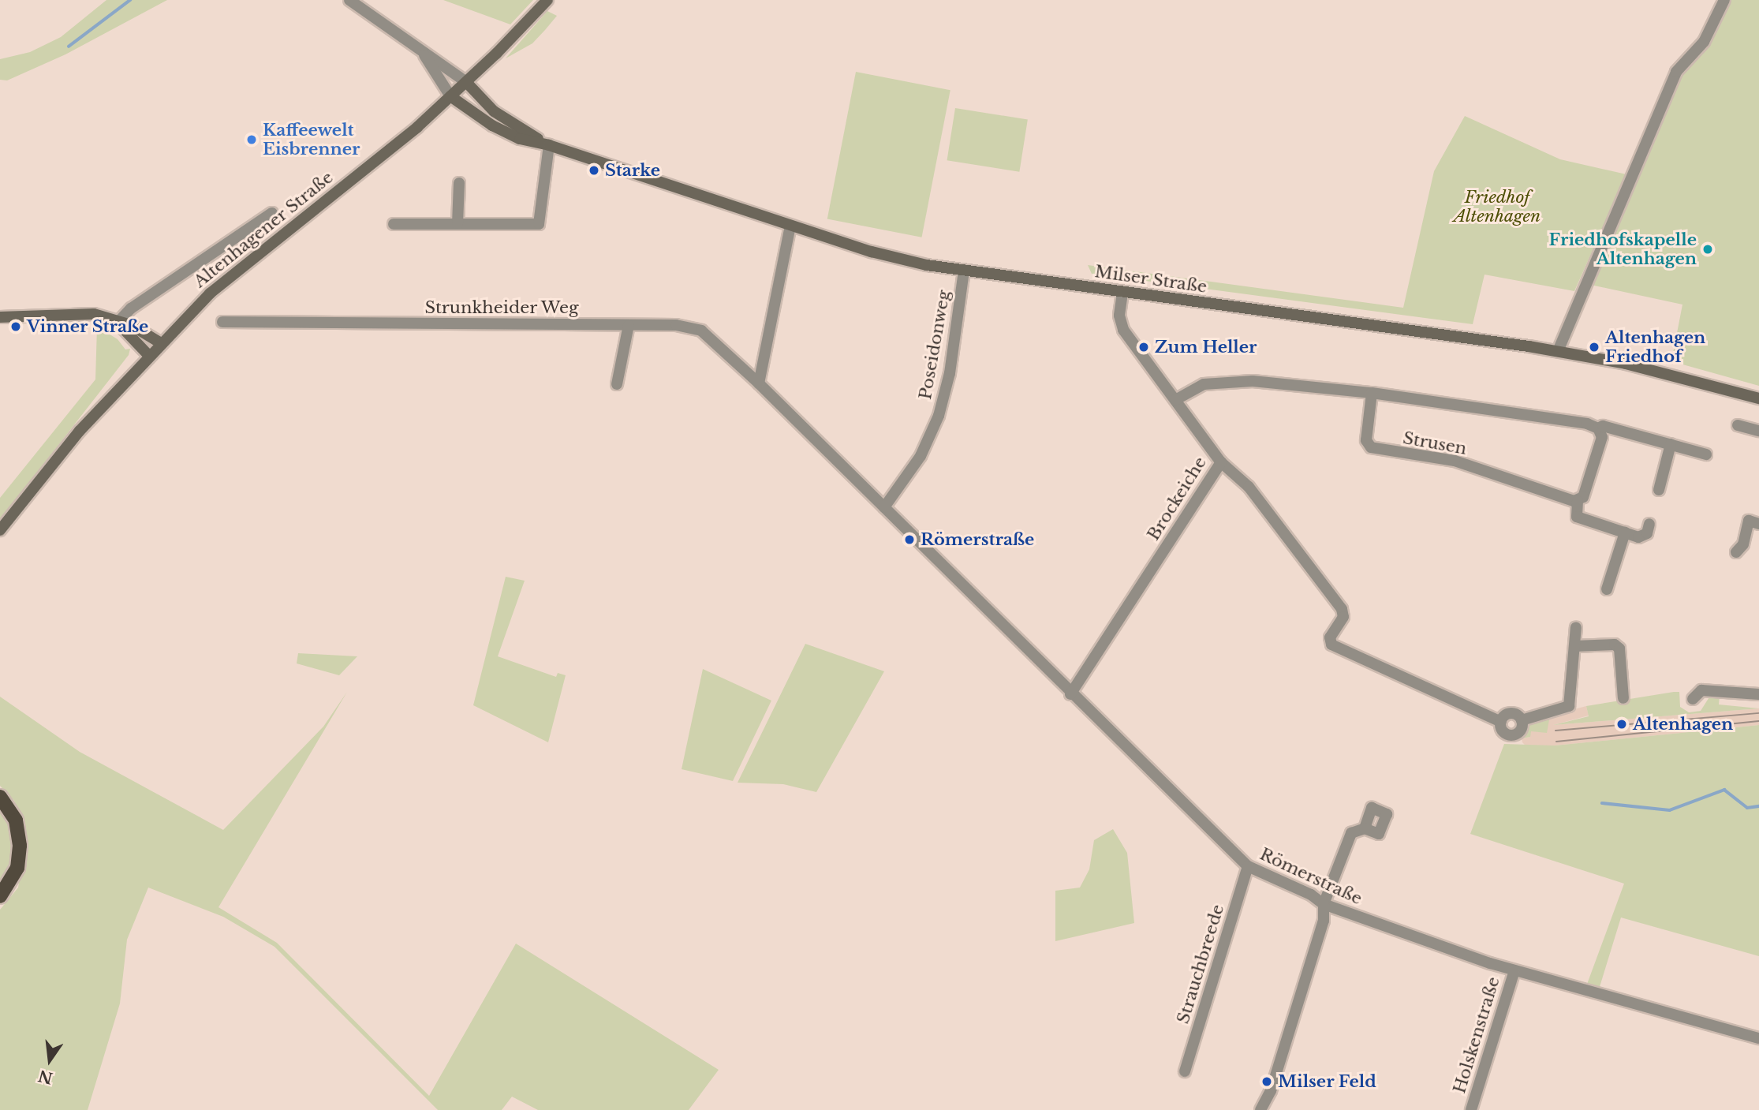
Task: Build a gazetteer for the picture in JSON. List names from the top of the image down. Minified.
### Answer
{"streets":{"main road":["Altenhagener Straße","Milser Straße"],"street":["Strunkheider Weg","Poseidonweg","Strusen","Brockeiche","Römerstraße","Strauchbreede","Holskenstraße"]},"crossings":[["Altenhagener Straße","Milser Straße"],["Milser Straße","Poseidonweg"],["Milser Straße","Brockeiche"],["Strunkheider Weg","Römerstraße"],["Poseidonweg","Römerstraße"],["Brockeiche","Römerstraße"],["Römerstraße","Strauchbreede"],["Römerstraße","Holskenstraße"]],"parks":["Friedhof Altenhagen"],"places":["Kaffeewelt Eisbrenner","Starke","Friedhofskapelle Altenhagen","Vinner Straße","Zum Heller","Altenhagen Friedhof","Römerstraße","Altenhagen","Milser Feld"],"north":"bottom"}
